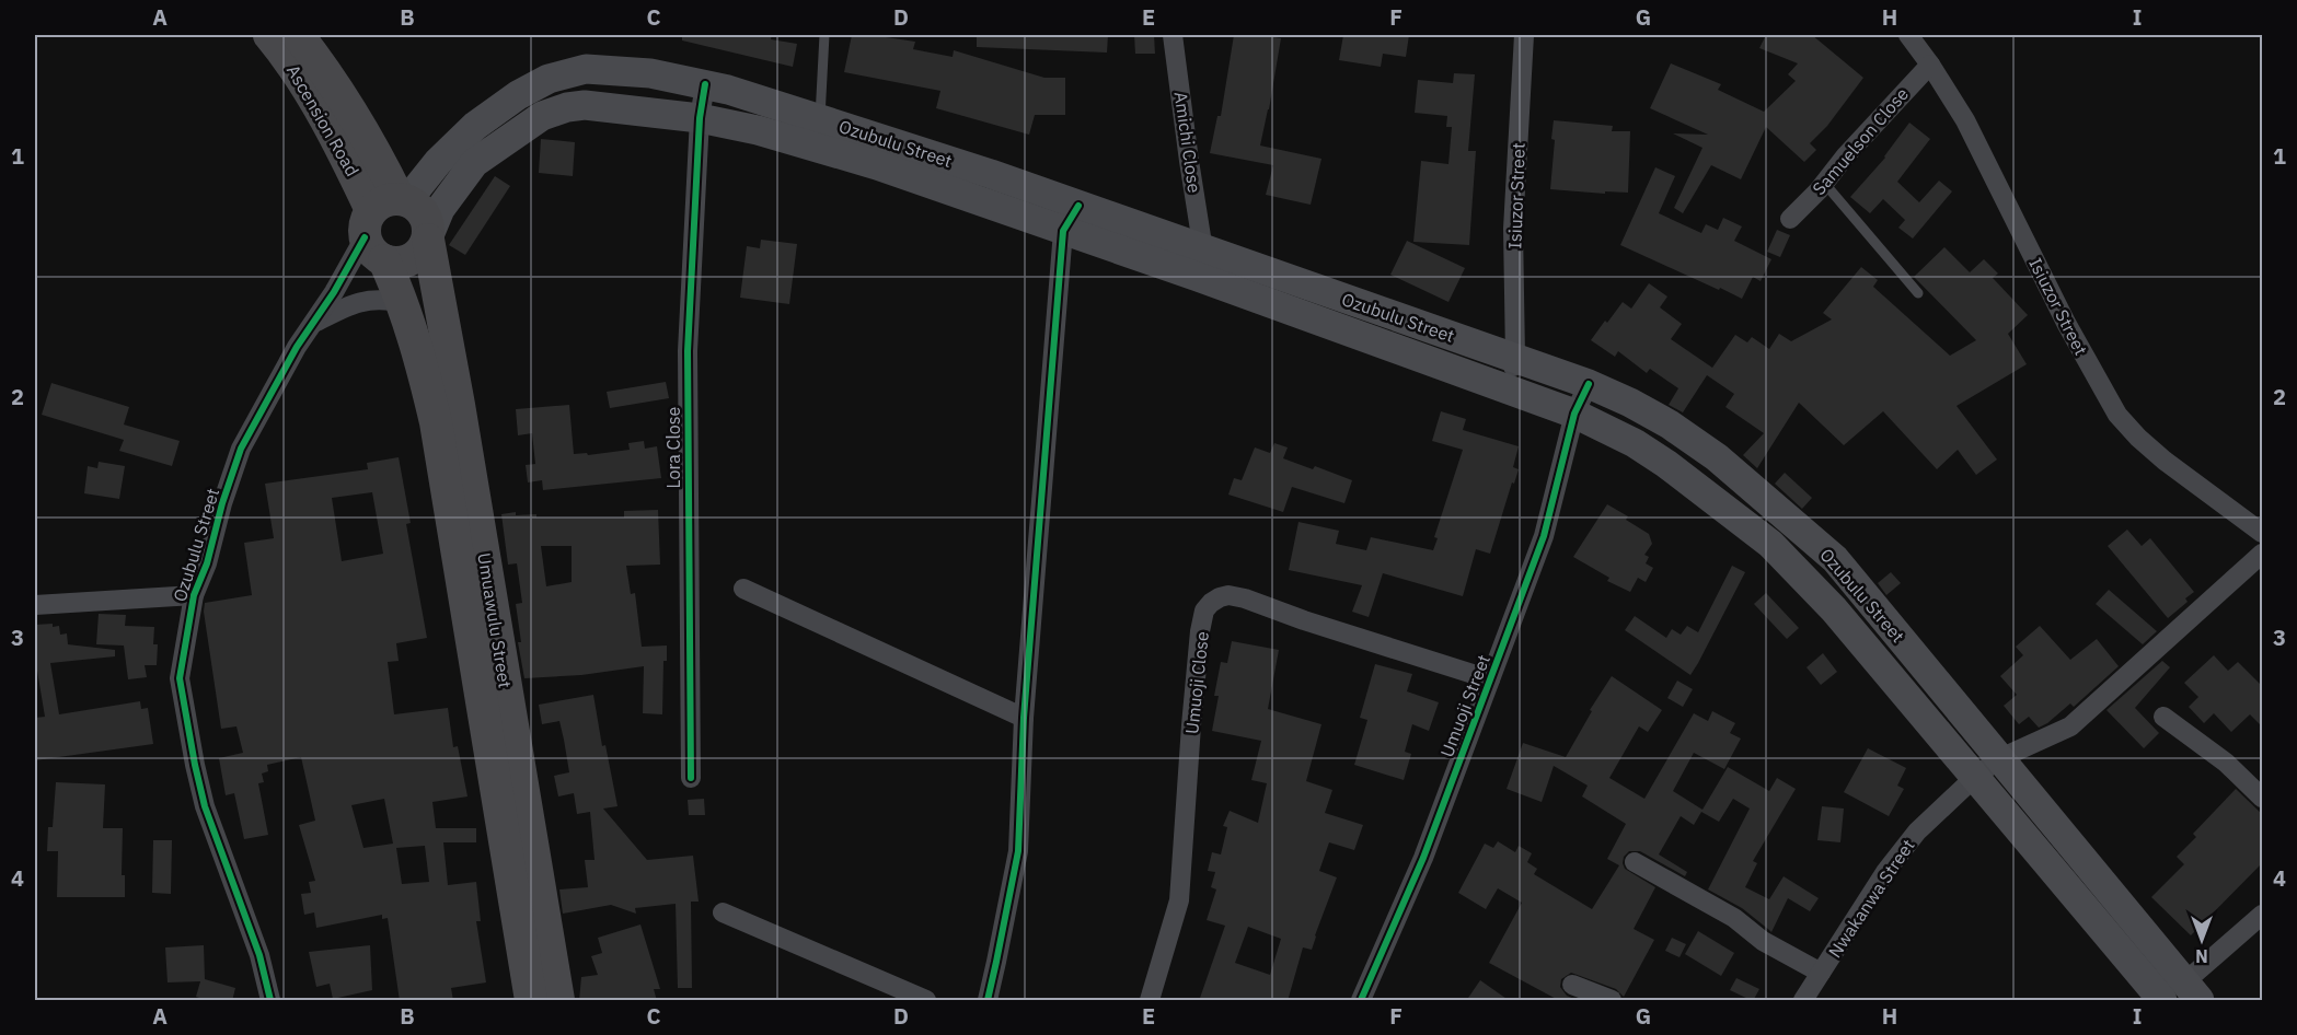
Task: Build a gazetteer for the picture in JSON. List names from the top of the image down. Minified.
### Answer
{"streets":{"main road":["Ascension Road","Ozubulu Street","Umuawulu Street"],"street":["Samuelson Close","Amichi Close","Isiuzor Street","Lora Close","Umuoji Close","Umuoji Street","Nwakanwa Street"]},"crossings":[["Ascension Road","Ozubulu Street"],["Ascension Road","Umuawulu Street"],["Samuelson Close","Isiuzor Street"],["Amichi Close","Ozubulu Street"],["Ozubulu Street","Isiuzor Street"],["Ozubulu Street","Lora Close"],["Ozubulu Street","Umuawulu Street"],["Ozubulu Street","Umuoji Street"],["Ozubulu Street","Nwakanwa Street"],["Umuoji Close","Umuoji Street"]],"north":"bottom","grid":{"columns":["A","B","C","D","E","F","G","H","I"],"rows":["1","2","3","4"]}}
